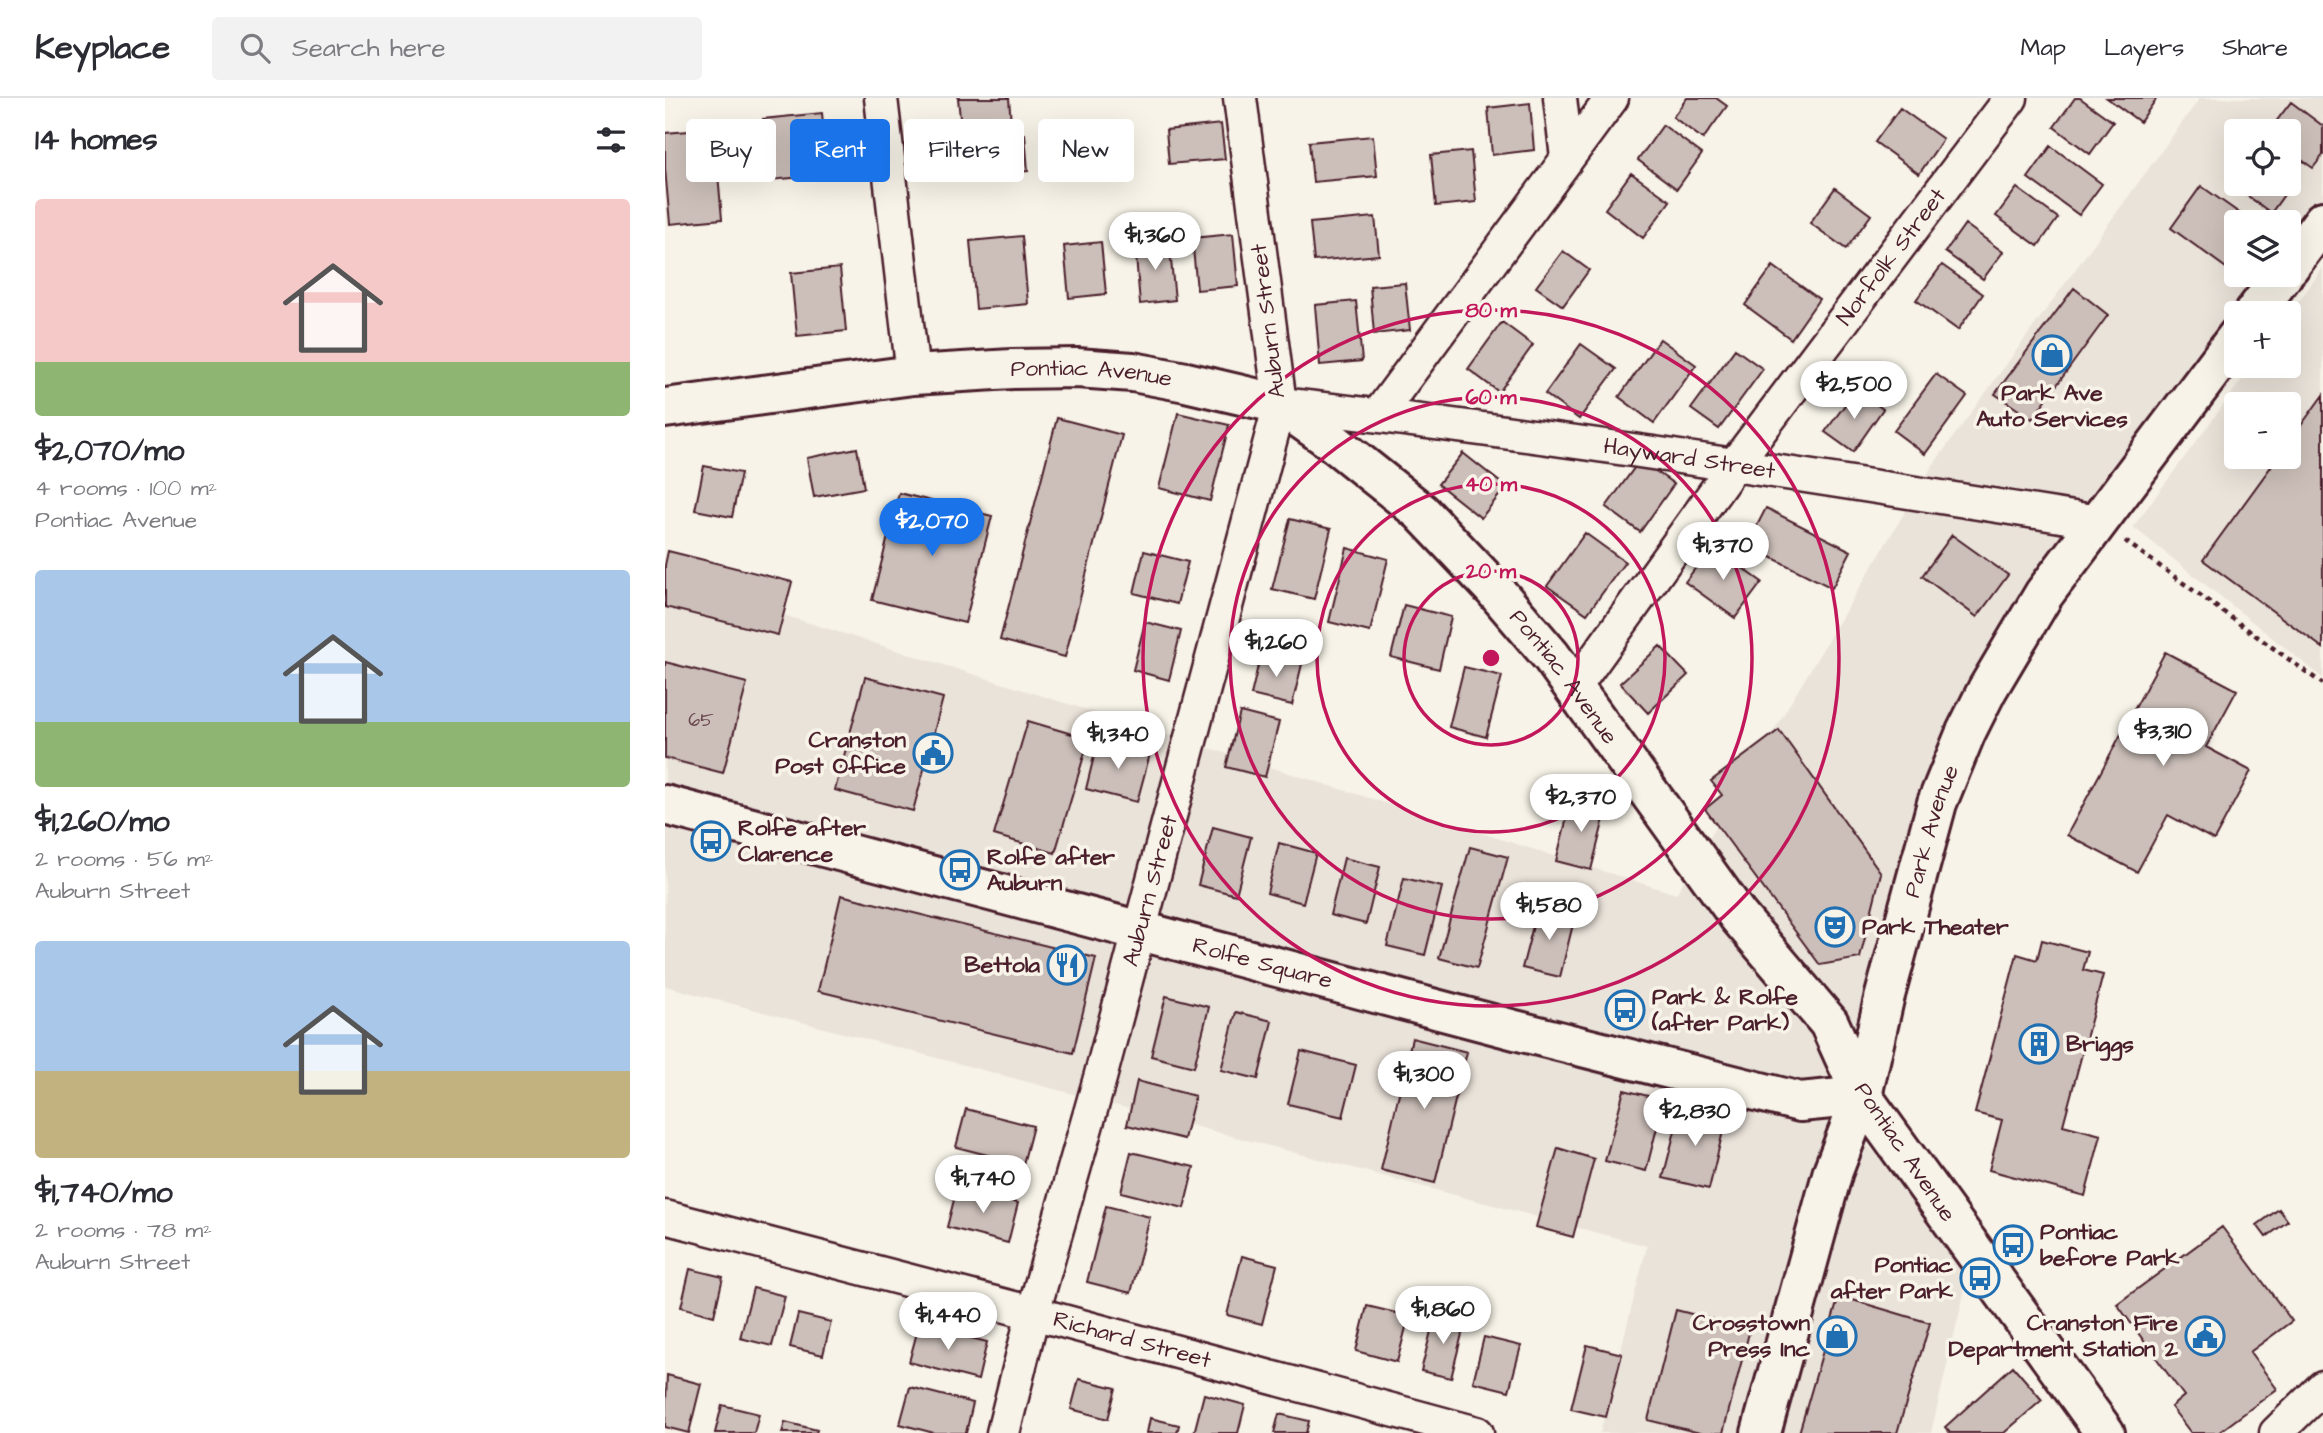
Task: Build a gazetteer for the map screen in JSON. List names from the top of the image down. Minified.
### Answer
{"streets":{"main road":["Pontiac Avenue","Park Avenue","Rolfe Square"],"street":["Norfolk Street","Auburn Street","Hayward Street","Richard Street"]},"crossings":[["Norfolk Street","Pontiac Avenue"],["Norfolk Street","Hayward Street"],["Auburn Street","Pontiac Avenue"],["Auburn Street","Hayward Street"],["Auburn Street","Rolfe Square"],["Auburn Street","Richard Street"],["Pontiac Avenue","Hayward Street"],["Pontiac Avenue","Park Avenue"],["Pontiac Avenue","Rolfe Square"],["Hayward Street","Park Avenue"],["Park Avenue","Rolfe Square"]],"places":{"shop":["Park Ave Auto Services","Crosstown Press Inc"],"public building":["Cranston Post Office","Cranston Fire Department Station 2"],"bus stop":["Rolfe after Clarence","Rolfe after Auburn","Park & Rolfe (after Park)","Pontiac before Park","Pontiac after Park"],"theatre":["Park Theater"],"restaurant":["Bettola"],"building":["Briggs"]},"house_numbers":["65"],"page":{"header":"Keyplace","search":"Search here","nav":["Map","Layers","Share"],"heading":"14 homes","map_buttons":["+","−"],"chip":["Buy","Rent","Filters","New"],"list":[{"name":"$2,070/mo","note":"4 rooms · 100 m² · Pontiac Avenue"},{"name":"$1,260/mo","note":"2 rooms · 56 m² · Auburn Street"},{"name":"$1,740/mo","note":"2 rooms · 78 m² · Auburn Street"}],"price":["$1,360","$2,500","$2,070","$1,370","$1,260","$3,310","$1,340","$2,370","$1,580","$1,300","$2,830","$1,740","$1,860","$1,440"]},"rings":["80 m","60 m","40 m","20 m"]}
